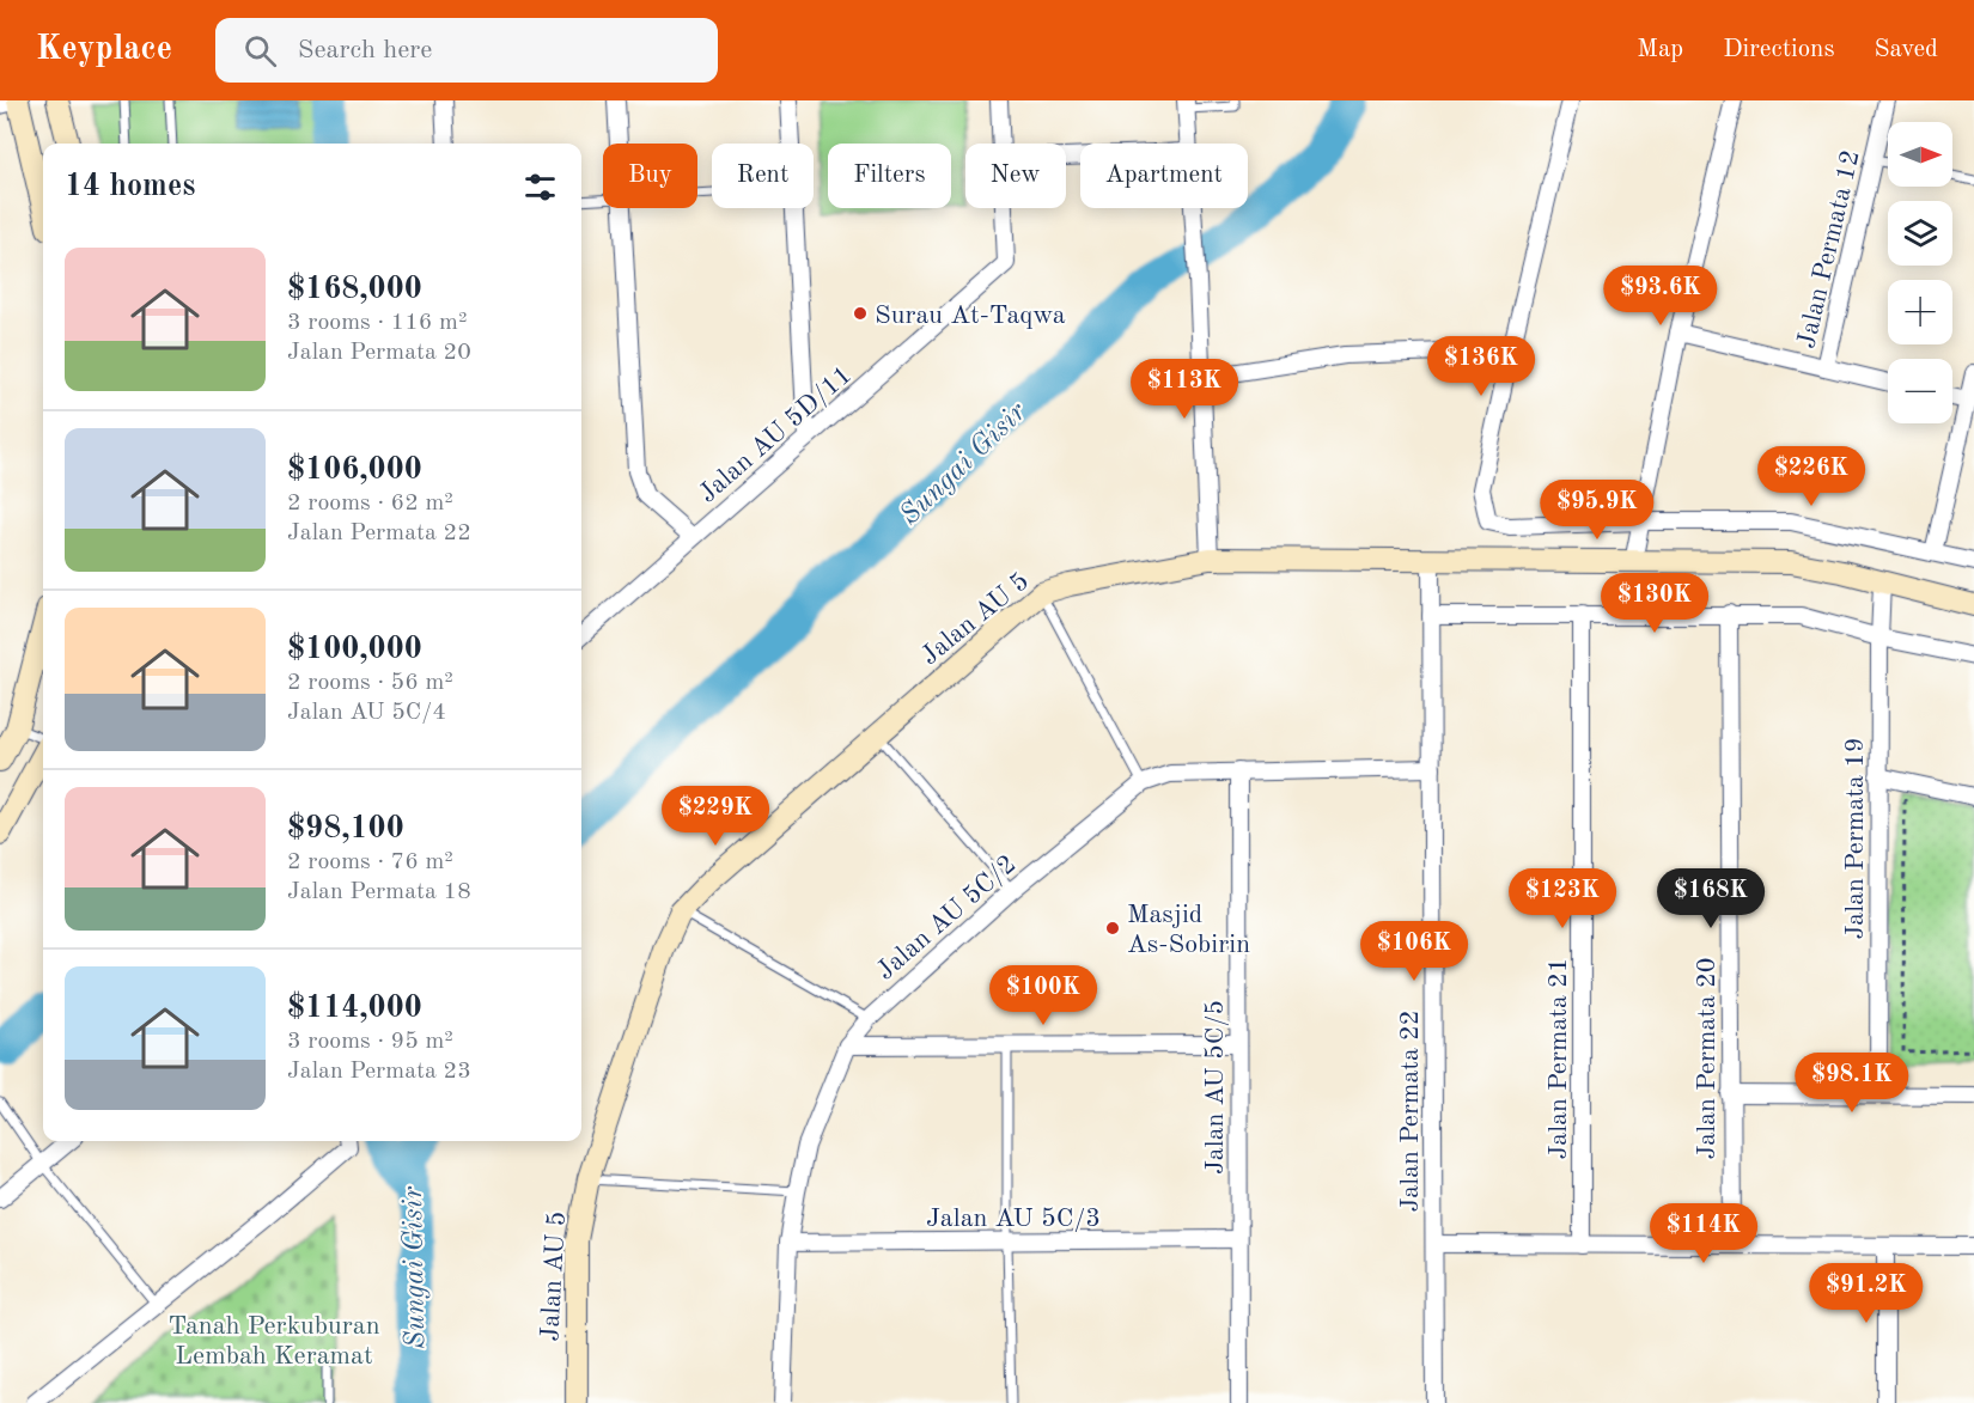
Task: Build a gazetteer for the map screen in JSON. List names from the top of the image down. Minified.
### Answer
{"streets":{"main road":["Jalan AU 5"],"street":["Jalan Permata 12","Jalan AU 5D/11","Jalan Permata 19","Jalan AU 5C/2","Jalan Permata 21","Jalan Permata 20","Jalan AU 5C/5","Jalan Permata 22","Jalan AU 5C/3"]},"crossings":[["Jalan AU 5","Jalan Permata 19"],["Jalan AU 5","Jalan Permata 22"],["Jalan AU 5C/2","Jalan AU 5C/5"],["Jalan AU 5C/2","Jalan Permata 22"],["Jalan AU 5C/2","Jalan AU 5C/3"],["Jalan AU 5C/5","Jalan AU 5C/3"]],"water":["Sungai Gisir"],"parks":["Tanah Perkuburan Lembah Keramat"],"places":["Surau At-Taqwa","Masjid As-Sobirin"],"north":"right","page":{"header":"Keyplace","search":"Search here","nav":["Map","Directions","Saved"],"map_buttons":["+","−"],"chip":["Buy","Rent","Filters","New","Apartment"],"heading":"14 homes","list":[{"name":"$168,000","note":"3 rooms · 116 m² · Jalan Permata 20"},{"name":"$106,000","note":"2 rooms · 62 m² · Jalan Permata 22"},{"name":"$100,000","note":"2 rooms · 56 m² · Jalan AU 5C/4"},{"name":"$98,100","note":"2 rooms · 76 m² · Jalan Permata 18"},{"name":"$114,000","note":"3 rooms · 95 m² · Jalan Permata 23"}],"price":["$93.6K","$136K","$113K","$226K","$95.9K","$130K","$229K","$123K","$168K","$106K","$100K","$98.1K","$114K","$91.2K"]}}
